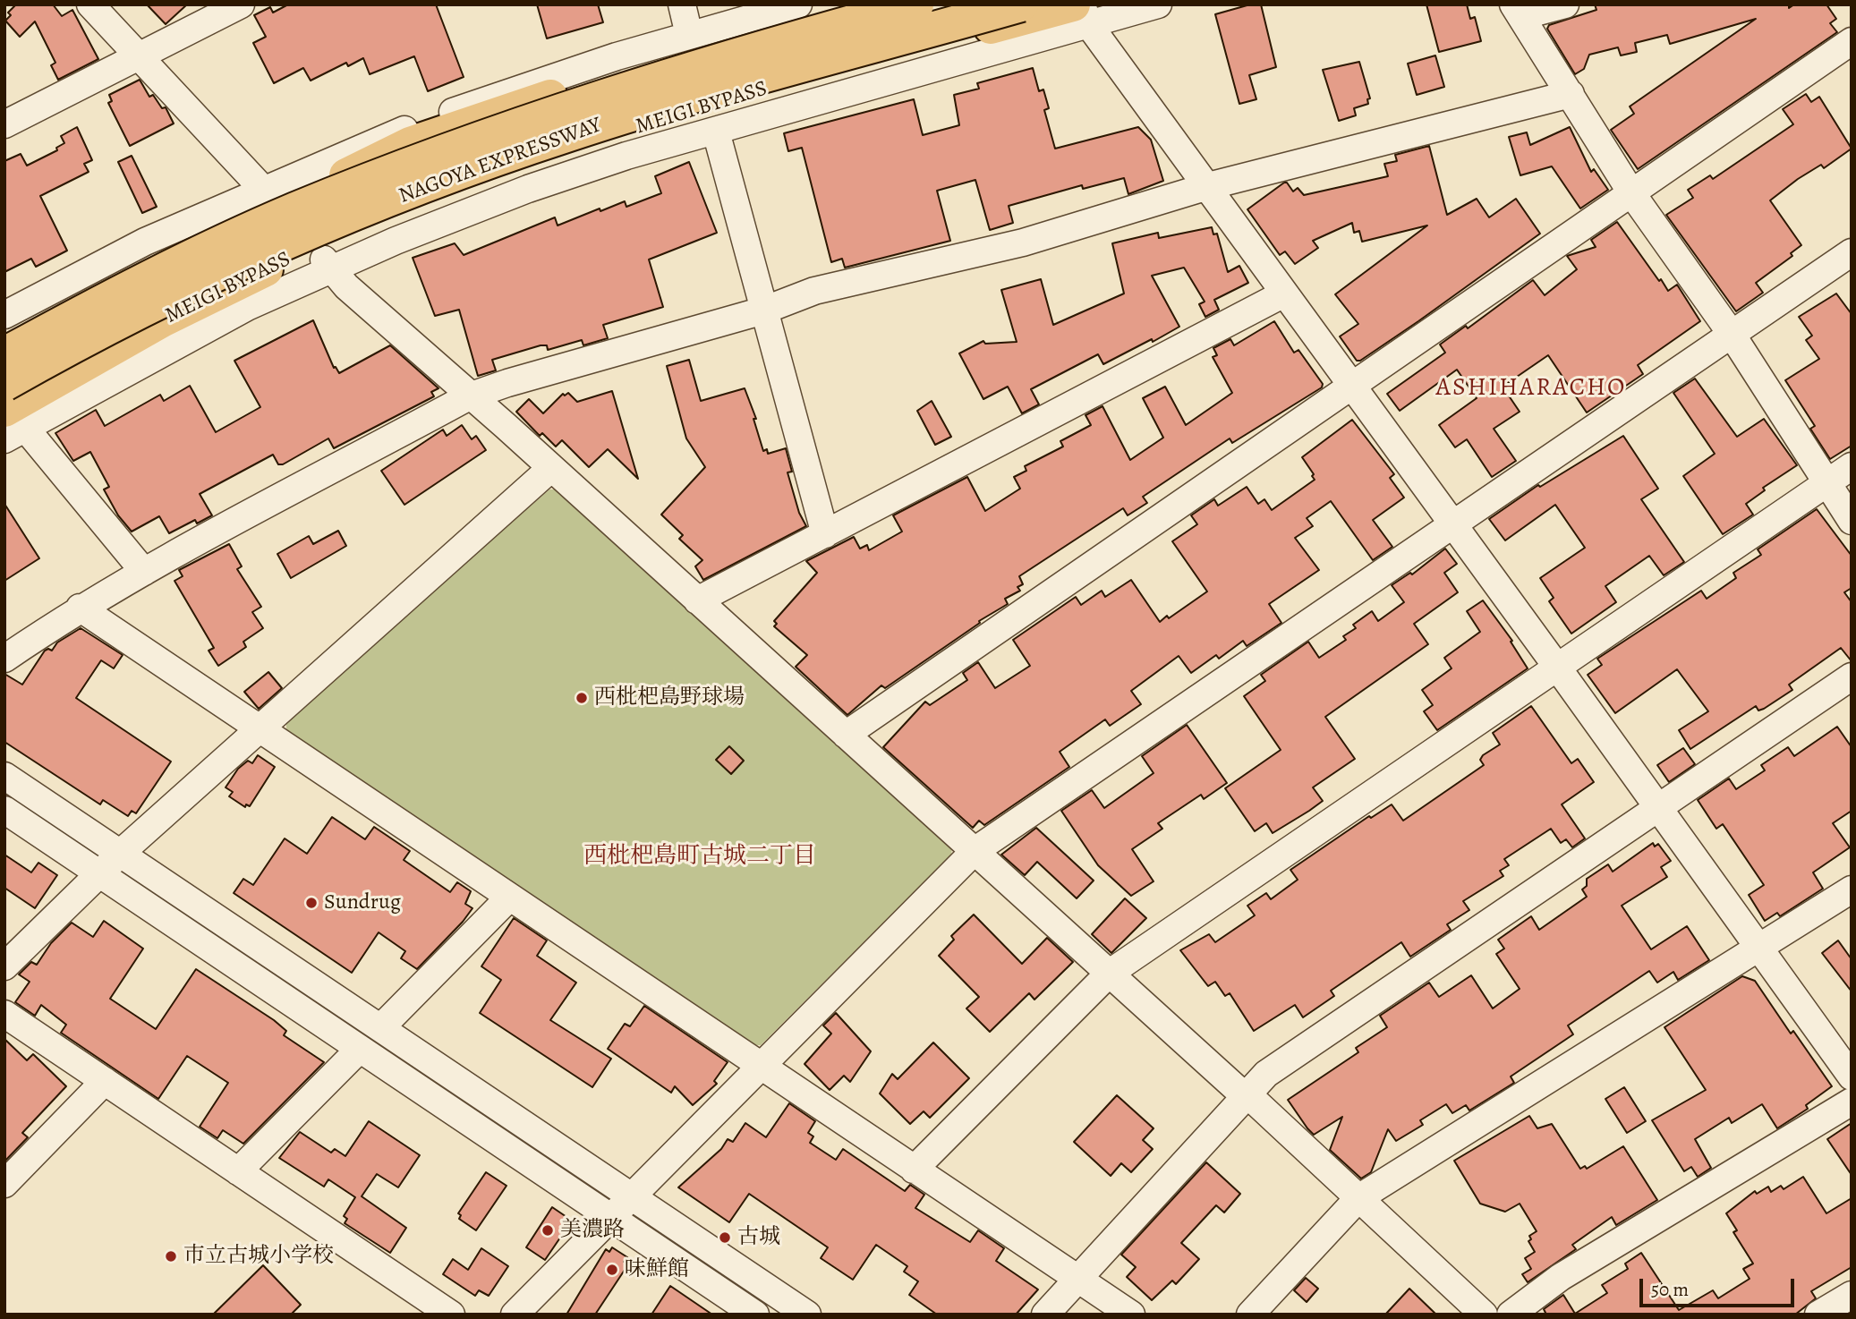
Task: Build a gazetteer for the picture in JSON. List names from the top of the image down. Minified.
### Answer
{"streets":{"highway":["MEIGI BYPASS","NAGOYA EXPRESSWAY"]},"districts":["ASHIHARACHO","西枇杷島町古城二丁目"],"places":["西枇杷島野球場","Sundrug","美濃路","古城","市立古城小学校","味鮮館"],"scale_bar":"50 m"}
